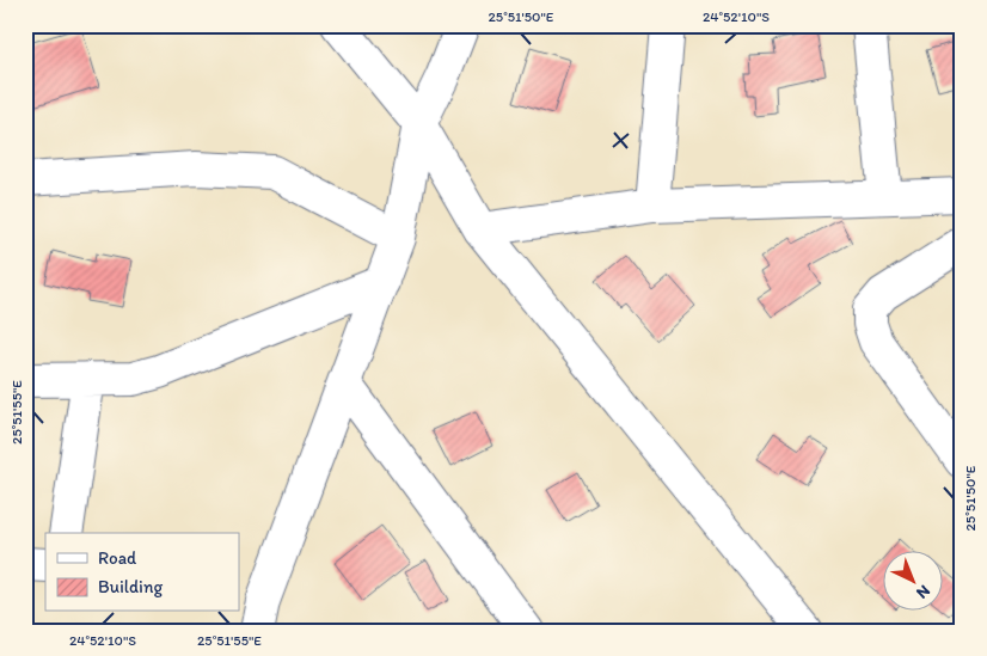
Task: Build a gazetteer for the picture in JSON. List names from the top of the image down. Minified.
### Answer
{"legend":["Road","Building"],"north":"bottom right","coordinates":["25°51'50\"E","24°52'10\"S","25°51'55\"E"]}
